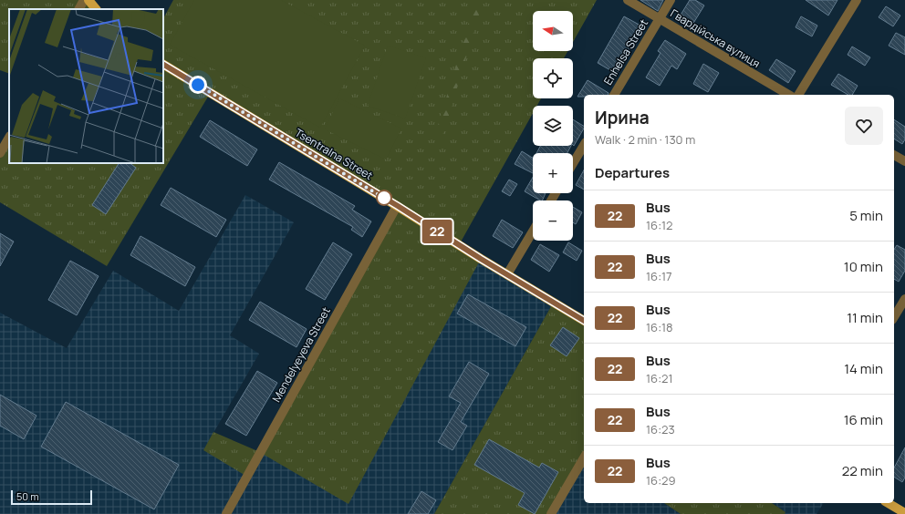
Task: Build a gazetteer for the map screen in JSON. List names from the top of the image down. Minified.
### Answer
{"streets":{"main road":["Tsentralna Street"],"street":["Гвардійська вулиця","Enhelsa Street","Mendelyeyeva Street"]},"crossings":[["Гвардійська вулиця","Enhelsa Street"],["Tsentralna Street","Mendelyeyeva Street"]],"lines":["bus line 22"],"scale_bar":"50 m","north":"left","page":{"on_map":"22","map_buttons":["+","−"],"heading":[["Ирина","Walk · 2 min · 130 m"],"Departures"],"list":[{"mark":"22","name":"Bus","note":"16:12","value":"5 min"},{"mark":"22","name":"Bus","note":"16:17","value":"10 min"},{"mark":"22","name":"Bus","note":"16:18","value":"11 min"},{"mark":"22","name":"Bus","note":"16:21","value":"14 min"},{"mark":"22","name":"Bus","note":"16:23","value":"16 min"},{"mark":"22","name":"Bus","note":"16:29","value":"22 min"}],"scale":"50 m"}}
